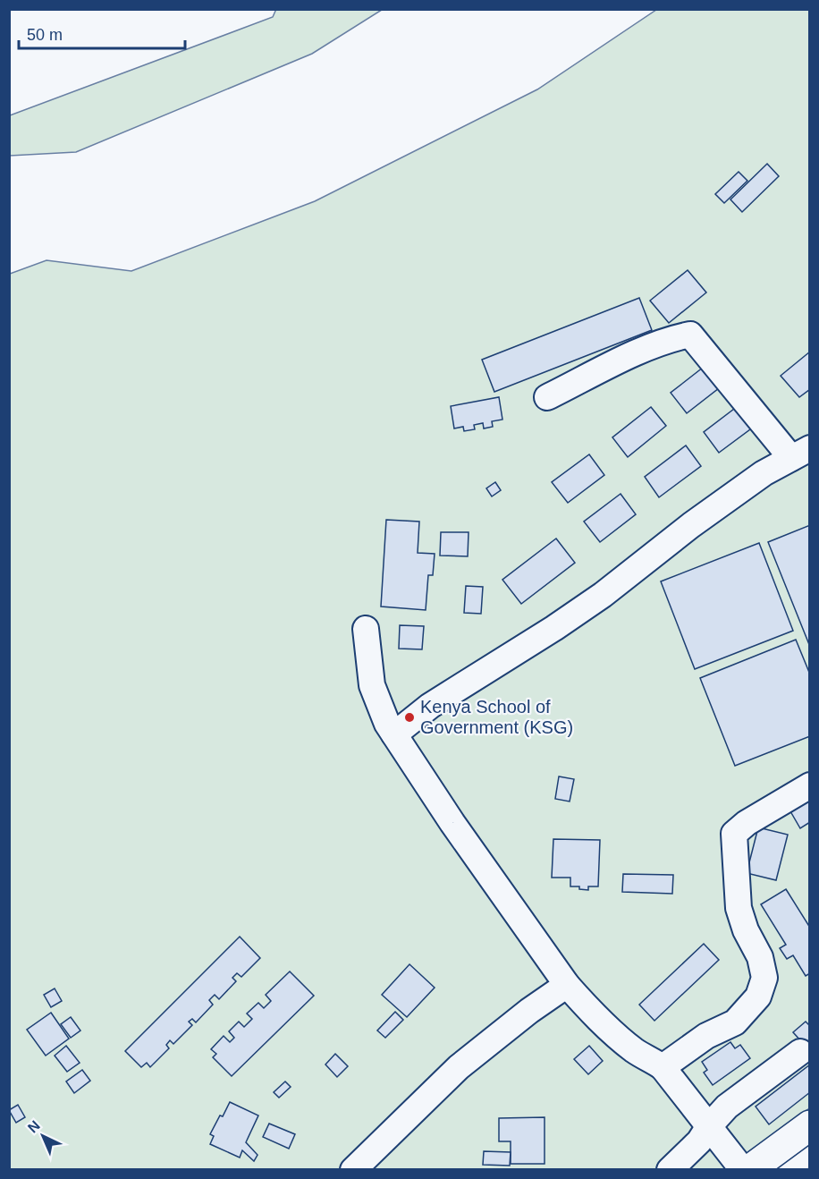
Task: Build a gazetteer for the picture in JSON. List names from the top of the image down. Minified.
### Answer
{"places":["Kenya School of Government (KSG)"],"scale_bar":"50 m","north":"top left"}
